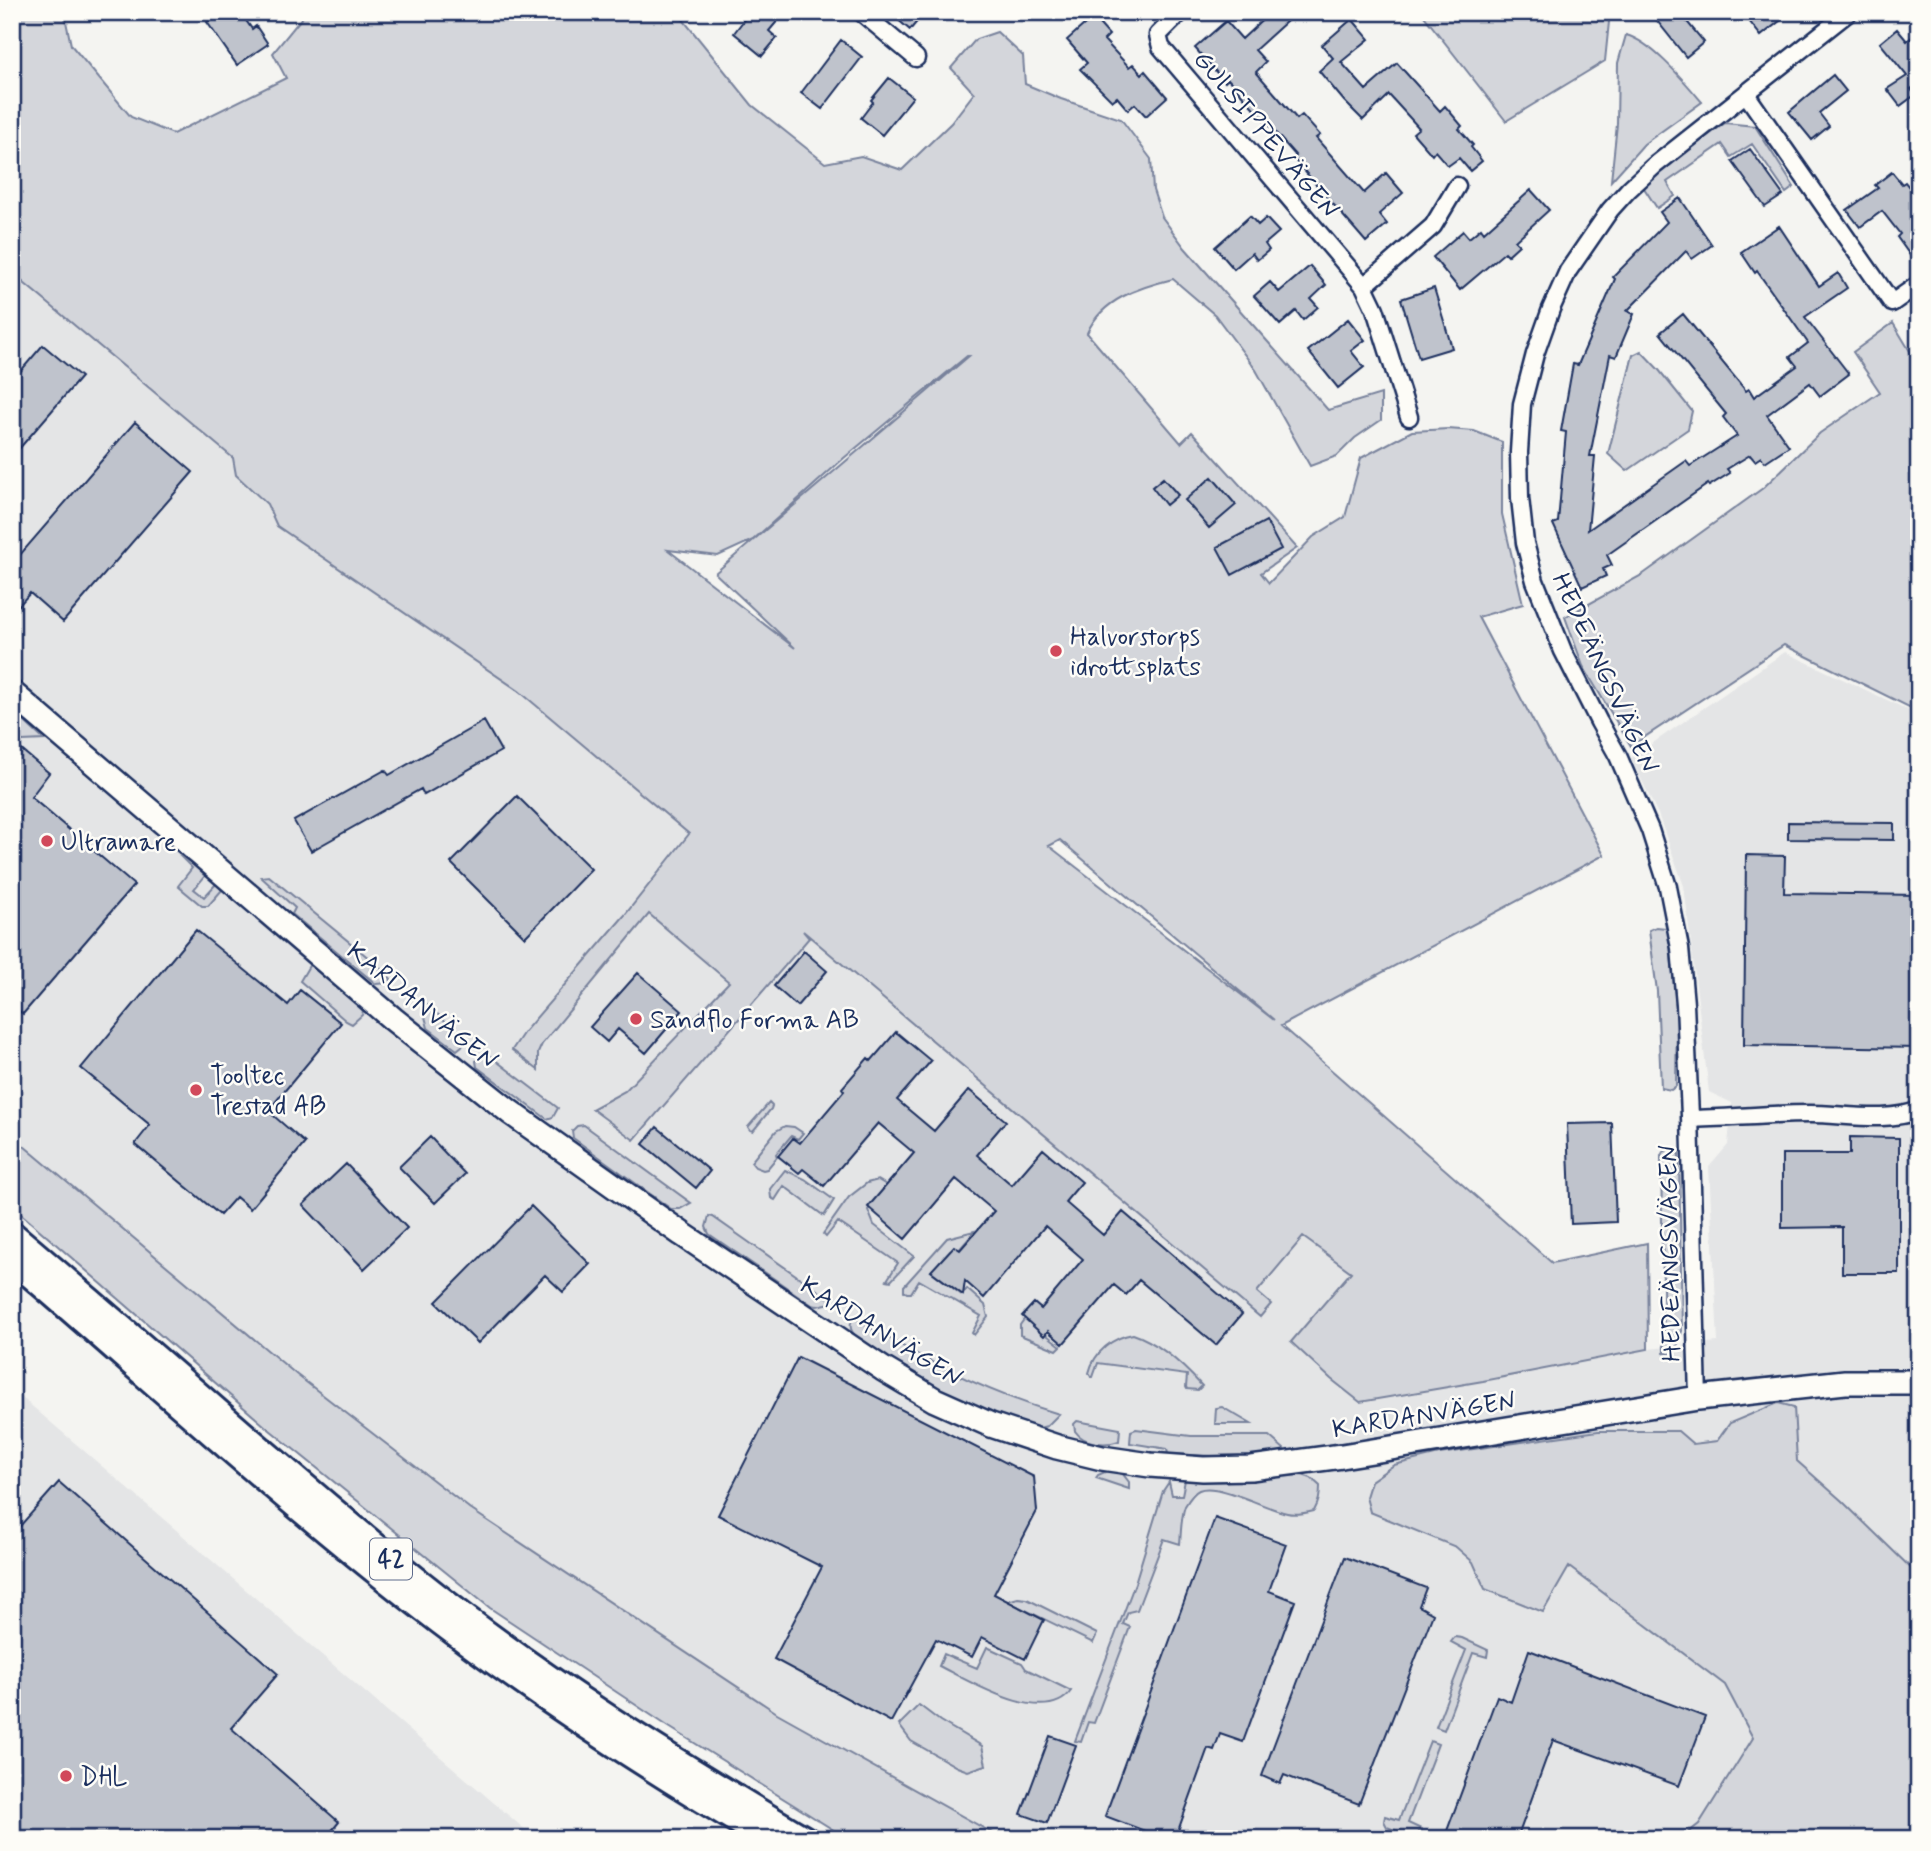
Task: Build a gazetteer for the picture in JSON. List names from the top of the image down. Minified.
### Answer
{"streets":{"main road":["42"],"street":["GULSIPPEVÄGEN","HEDEÄNGSVÄGEN","KARDANVÄGEN"]},"crossings":[["HEDEÄNGSVÄGEN","KARDANVÄGEN"]],"places":["Halvorstorps idrottsplats","Ultramare","Sandflo Forma AB","Tooltec Trestad AB","DHL"]}
